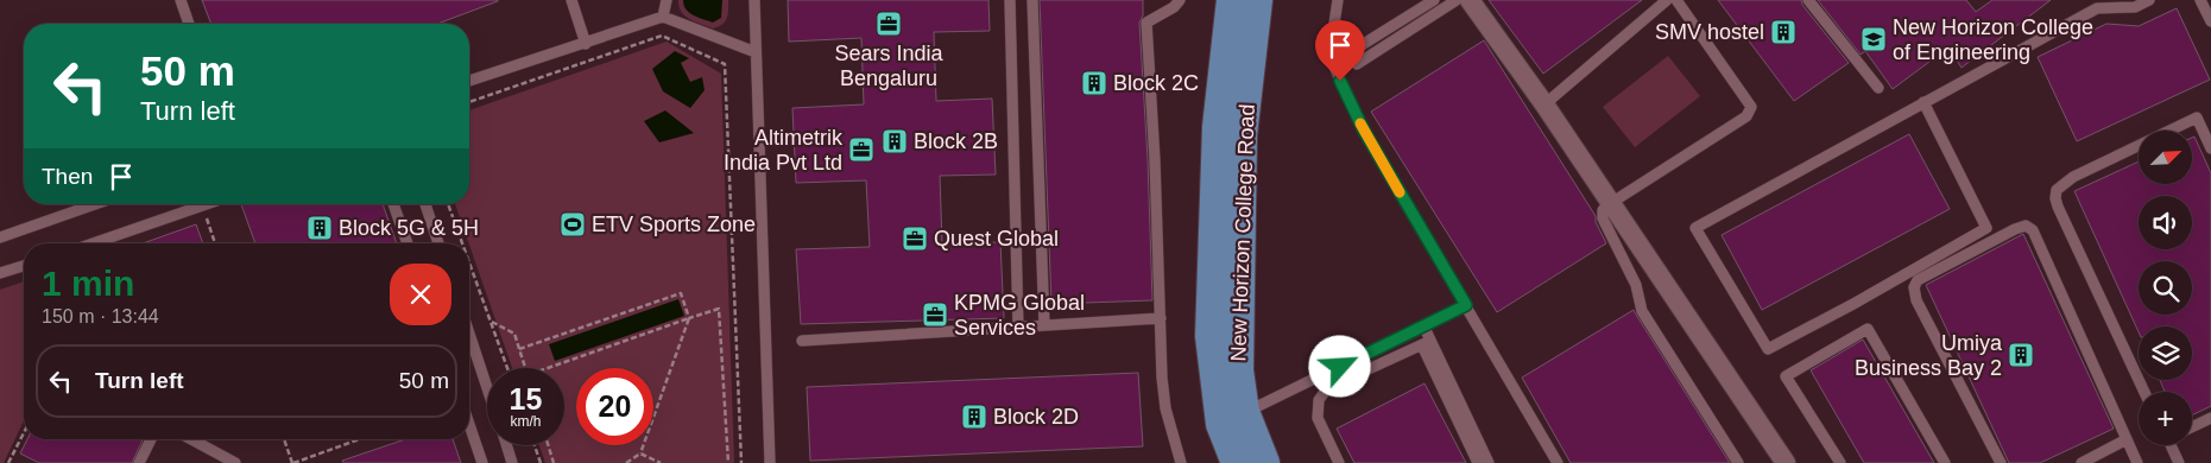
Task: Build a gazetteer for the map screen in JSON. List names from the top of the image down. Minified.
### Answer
{"streets":{"main road":["New Horizon College Road"]},"places":{"office":["Sears India Bengaluru","Altimetrik India Pvt Ltd","Quest Global","KPMG Global Services"],"building":["SMV hostel","Block 2C","Block 2B","Block 5G & 5H","Umiya Business Bay 2","Block 2D"],"school or university":["New Horizon College of Engineering"],"sports":["ETV Sports Zone"]},"north":"top right","page":{"turn":["50 m","Turn left"],"map_buttons":"+","then":"Then","heading":["1 min","150 m · 13:44"],"list":[{"name":"Turn left","value":"50 m"}],"speed":"15 km/h","limit":"20"}}
